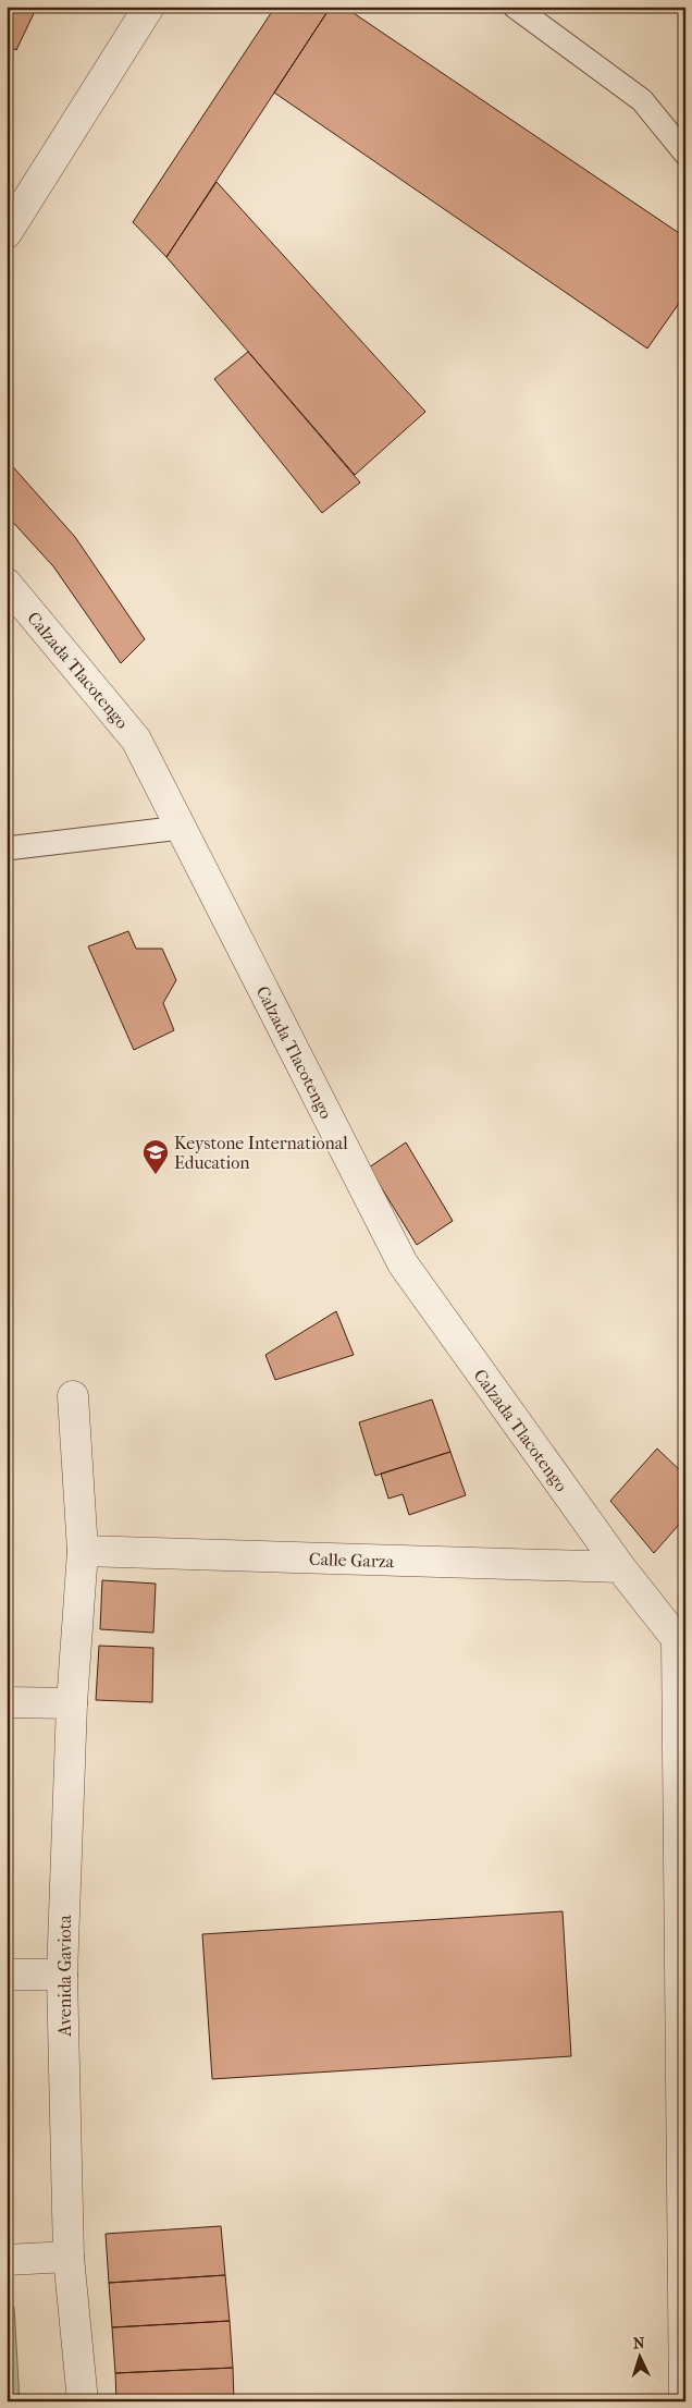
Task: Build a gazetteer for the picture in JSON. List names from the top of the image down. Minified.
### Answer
{"streets":{"street":["Calzada Tlacotengo","Calle Garza","Avenida Gaviota"]},"crossings":[["Calzada Tlacotengo","Calle Garza"],["Calle Garza","Avenida Gaviota"]],"places":{"school or university":["Keystone International Education"]},"north":"top"}
